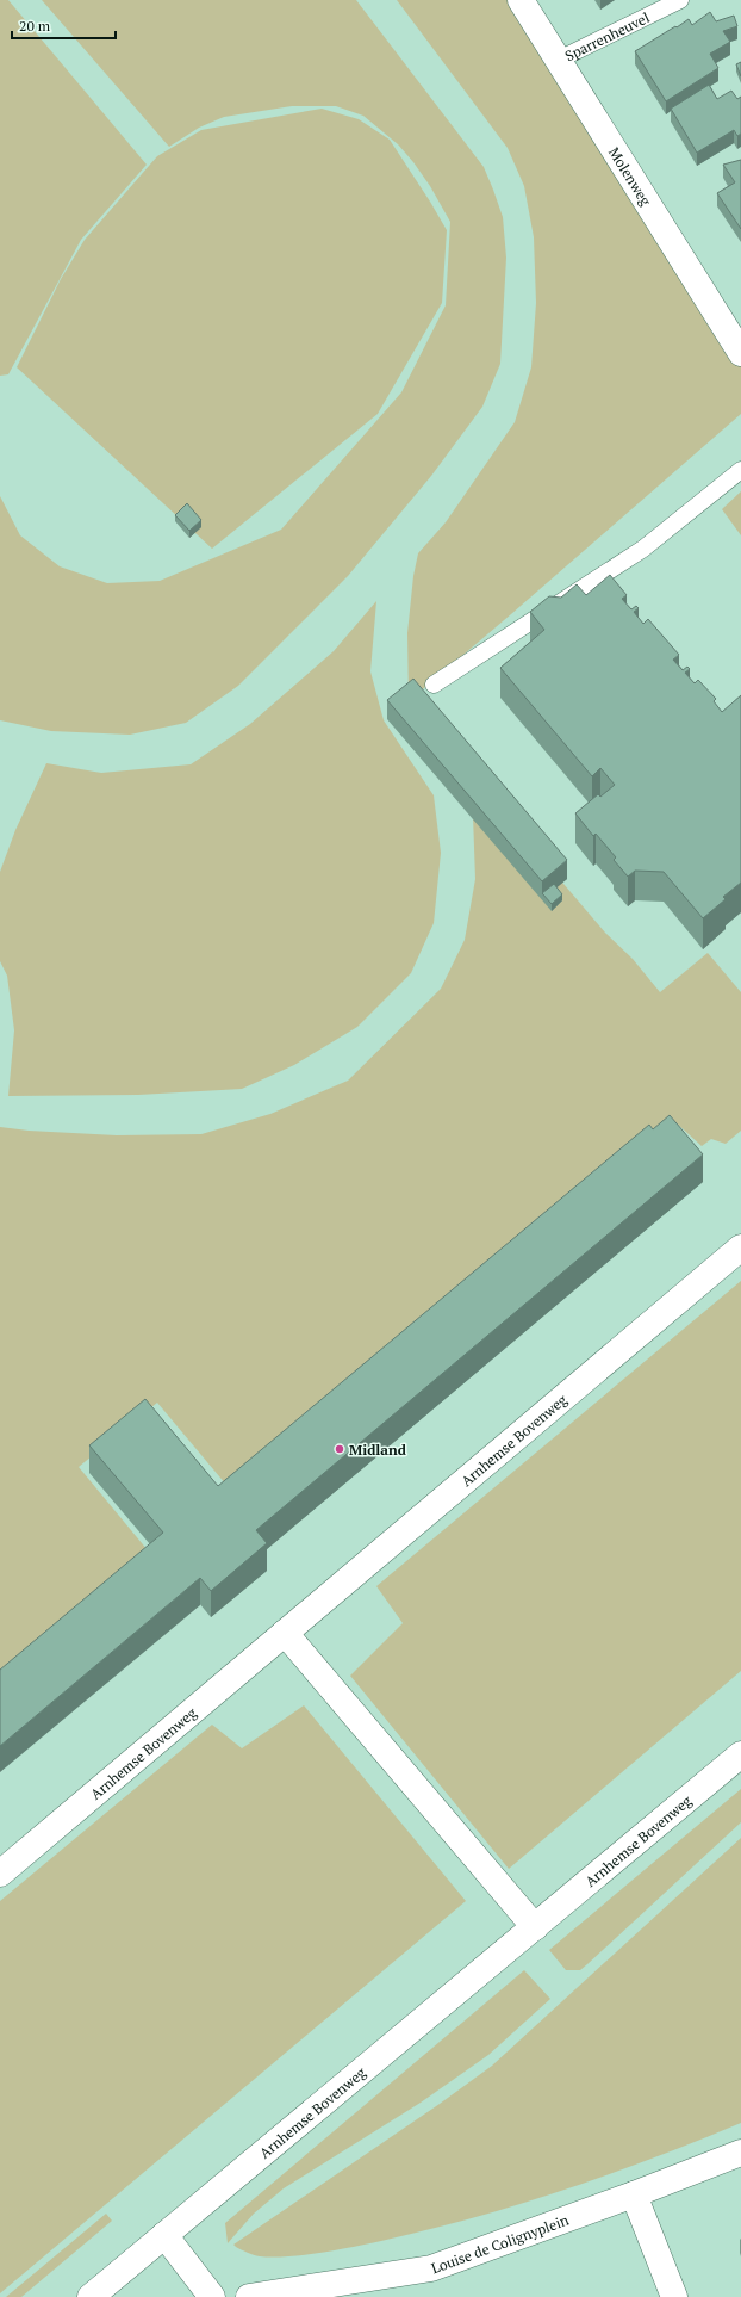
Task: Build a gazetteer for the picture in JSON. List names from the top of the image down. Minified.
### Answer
{"streets":{"street":["Molenweg","Arnhemse Bovenweg","Louise de Colignyplein"],"lane":["Sparrenheuvel"]},"crossings":[["Sparrenheuvel","Molenweg"]],"places":["Midland"],"scale_bar":"20 m"}
